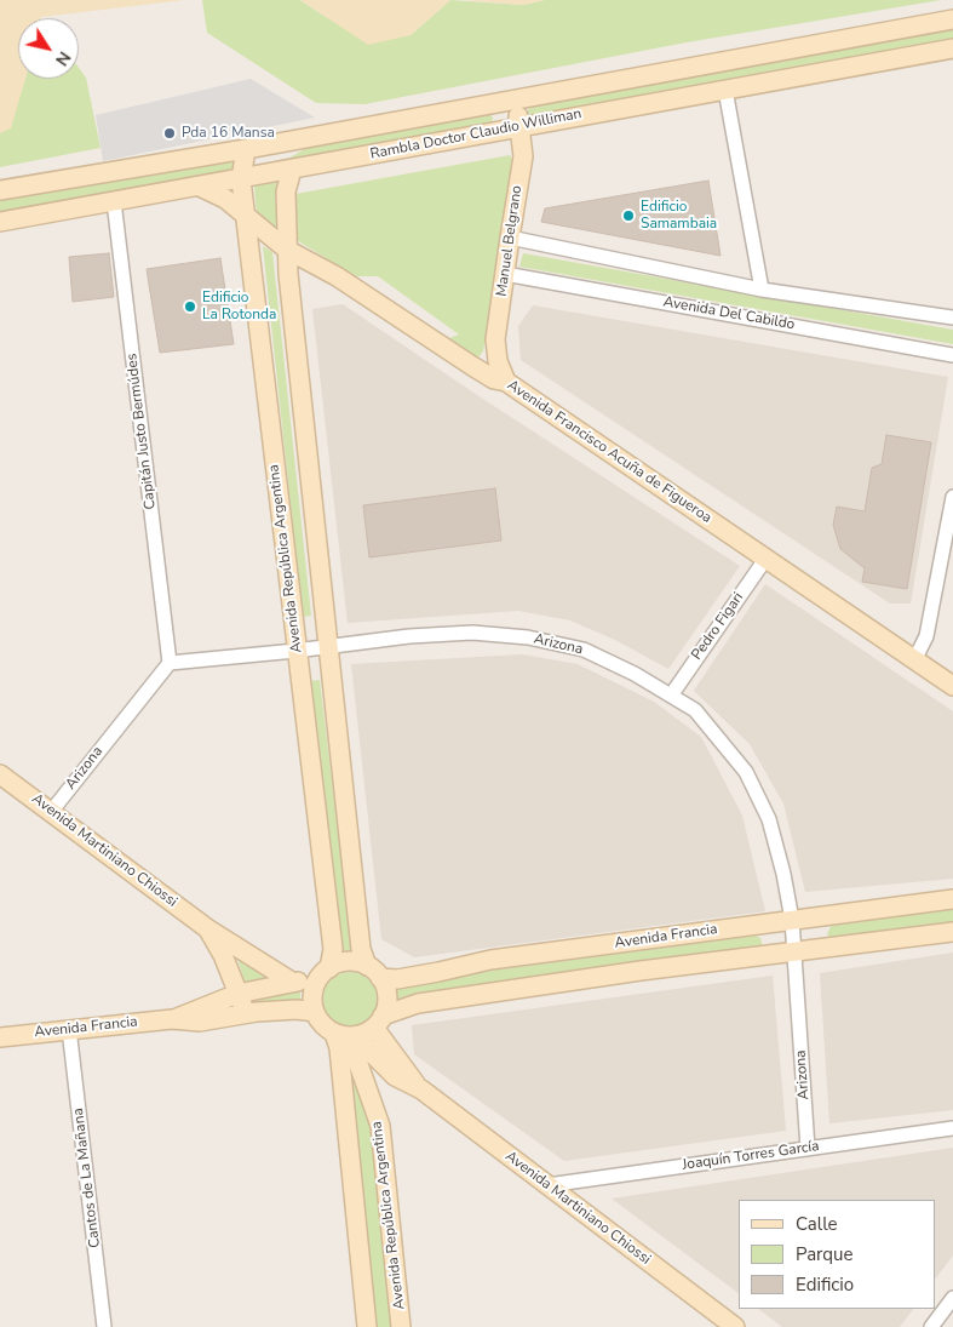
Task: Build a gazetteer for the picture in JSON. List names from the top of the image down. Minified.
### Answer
{"streets":{"street":["Rambla Doctor Claudio Williman","Manuel Belgrano","Avenida Del Cabildo","Capitán Justo Bermúdes","Avenida Francisco Acuña de Figueroa","Avenida República Argentina","Pedro Figari","Arizona","Avenida Martiniano Chiossi","Avenida Francia","Joaquín Torres García","Cantos de La Mañana"]},"crossings":[["Rambla Doctor Claudio Williman","Manuel Belgrano"],["Rambla Doctor Claudio Williman","Capitán Justo Bermúdes"],["Rambla Doctor Claudio Williman","Avenida Francisco Acuña de Figueroa"],["Rambla Doctor Claudio Williman","Avenida República Argentina"],["Manuel Belgrano","Avenida Del Cabildo"],["Manuel Belgrano","Avenida Francisco Acuña de Figueroa"],["Capitán Justo Bermúdes","Arizona"],["Avenida Francisco Acuña de Figueroa","Avenida República Argentina"],["Avenida Francisco Acuña de Figueroa","Pedro Figari"],["Avenida República Argentina","Arizona"],["Avenida República Argentina","Avenida Martiniano Chiossi"],["Avenida República Argentina","Avenida Francia"],["Pedro Figari","Arizona"],["Arizona","Avenida Martiniano Chiossi"],["Arizona","Avenida Francia"],["Arizona","Joaquín Torres García"],["Avenida Martiniano Chiossi","Avenida Francia"],["Avenida Martiniano Chiossi","Joaquín Torres García"],["Avenida Francia","Cantos de La Mañana"]],"places":["Pda 16 Mansa","Edificio Samambaia","Edificio La Rotonda"],"legend":["Calle","Parque","Edificio"],"north":"bottom right"}
